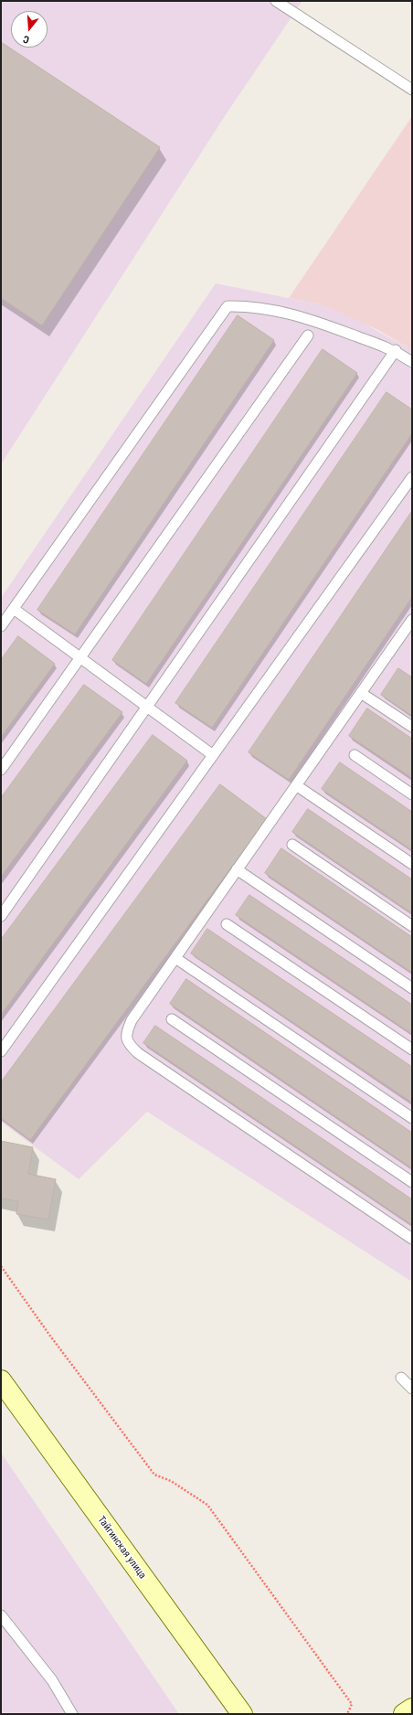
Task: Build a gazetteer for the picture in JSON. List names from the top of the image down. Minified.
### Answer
{"streets":{"main road":["Тайгинская улица"]},"north":"bottom"}
